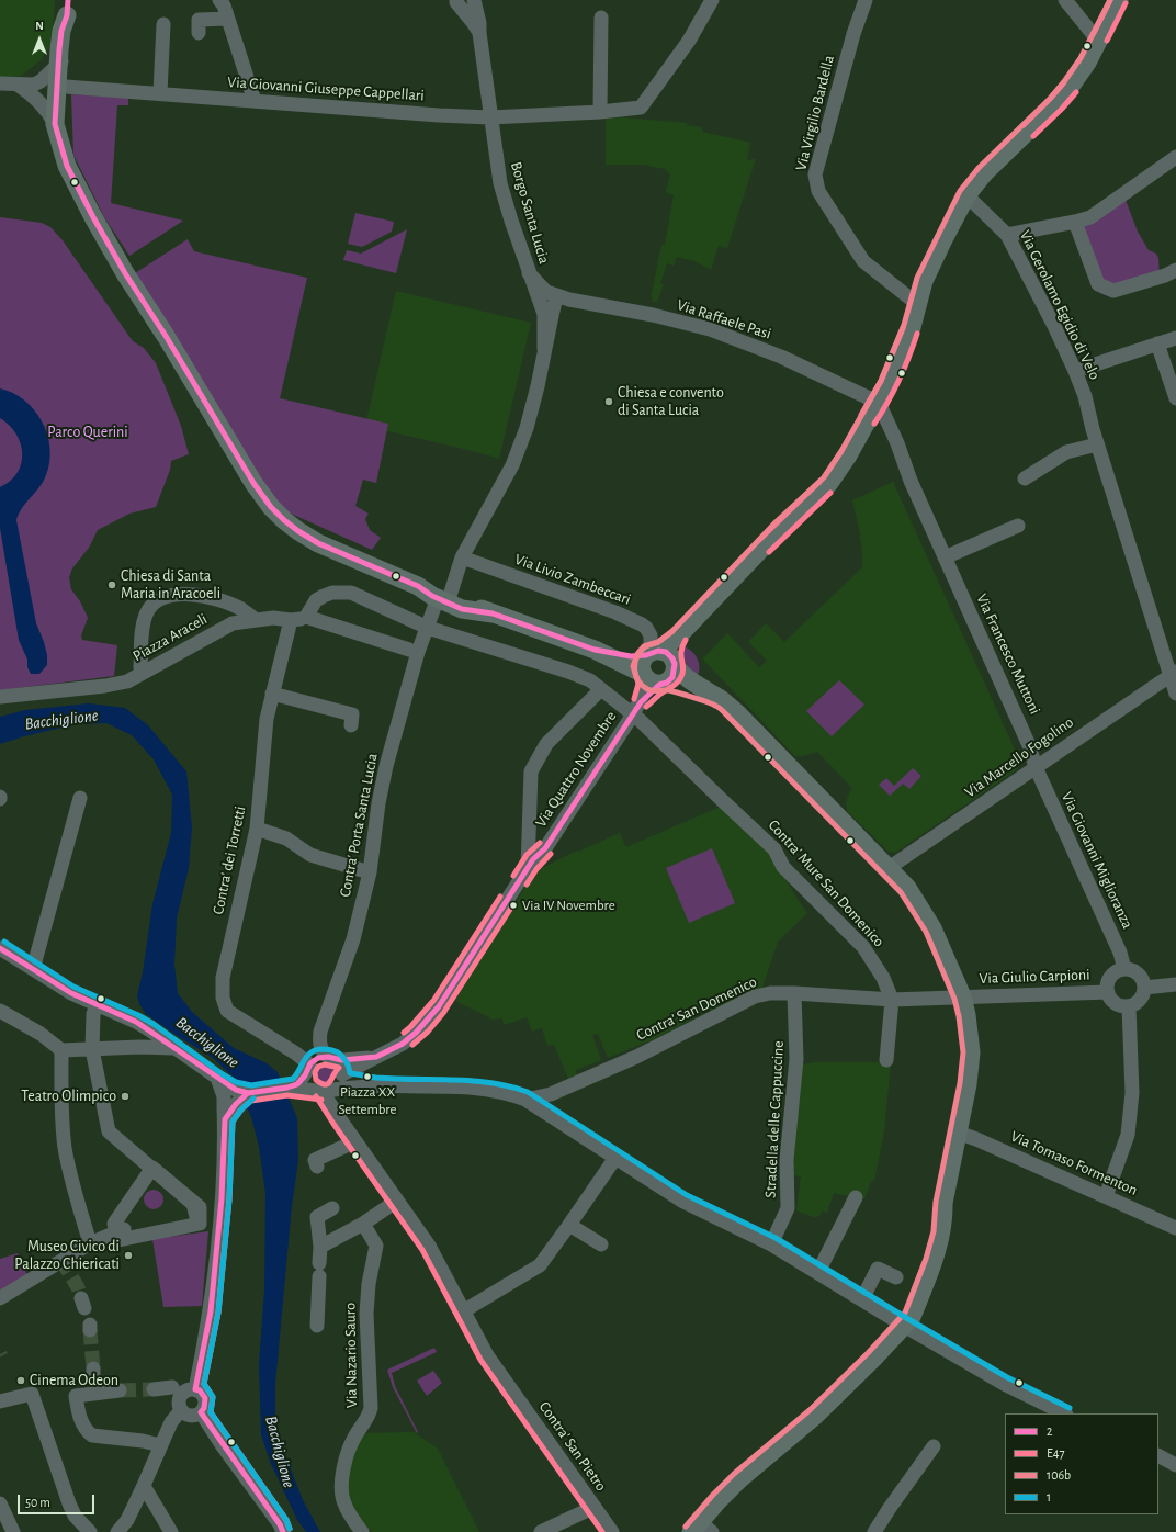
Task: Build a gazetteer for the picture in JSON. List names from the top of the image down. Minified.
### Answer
{"streets":{"street":["Via Giovanni Giuseppe Cappellari","Via Virgilio Bardella","Borgo Santa Lucia","Via Gerolamo Egidio di Velo","Via Raffaele Pasi","Via Livio Zambeccari","Piazza Araceli","Via Francesco Muttoni","Via Marcello Fogolino","Via Quattro Novembre","Contra' Porta Santa Lucia","Contra' dei Torretti","Via Giovanni Miglioranza","Contra' Mure San Domenico","Via Giulio Carpioni","Contra' San Domenico","Stradella delle Cappuccine","Via Tomaso Formenton","Via Nazario Sauro","Contra' San Pietro"]},"crossings":[["Via Giovanni Giuseppe Cappellari","Borgo Santa Lucia"],["Borgo Santa Lucia","Via Raffaele Pasi"],["Via Gerolamo Egidio di Velo","Via Marcello Fogolino"],["Via Raffaele Pasi","Via Francesco Muttoni"],["Via Livio Zambeccari","Via Quattro Novembre"],["Piazza Araceli","Contra' dei Torretti"],["Piazza Araceli","Contra' Mure San Domenico"],["Via Francesco Muttoni","Via Marcello Fogolino"],["Via Francesco Muttoni","Via Giovanni Miglioranza"],["Via Marcello Fogolino","Via Giovanni Miglioranza"],["Via Quattro Novembre","Contra' Porta Santa Lucia"],["Via Quattro Novembre","Contra' Mure San Domenico"],["Via Quattro Novembre","Contra' San Pietro"],["Contra' Porta Santa Lucia","Contra' Mure San Domenico"],["Contra' Porta Santa Lucia","Contra' San Pietro"],["Via Giovanni Miglioranza","Via Giulio Carpioni"],["Contra' Mure San Domenico","Contra' San Domenico"],["Via Giulio Carpioni","Contra' San Domenico"],["Contra' San Domenico","Stradella delle Cappuccine"]],"water":["Bacchiglione"],"parks":["Parco Querini"],"places":["Chiesa e convento di Santa Lucia","Chiesa di Santa Maria in Aracoeli","Via IV Novembre","Piazza XX Settembre","Teatro Olimpico","Museo Civico di Palazzo Chiericati","Cinema Odeon"],"lines":["transit line 2","transit line E47","transit line 106b","transit line 1"],"legend":["2","E47","106b","1"],"scale_bar":"50 m","north":"top"}
